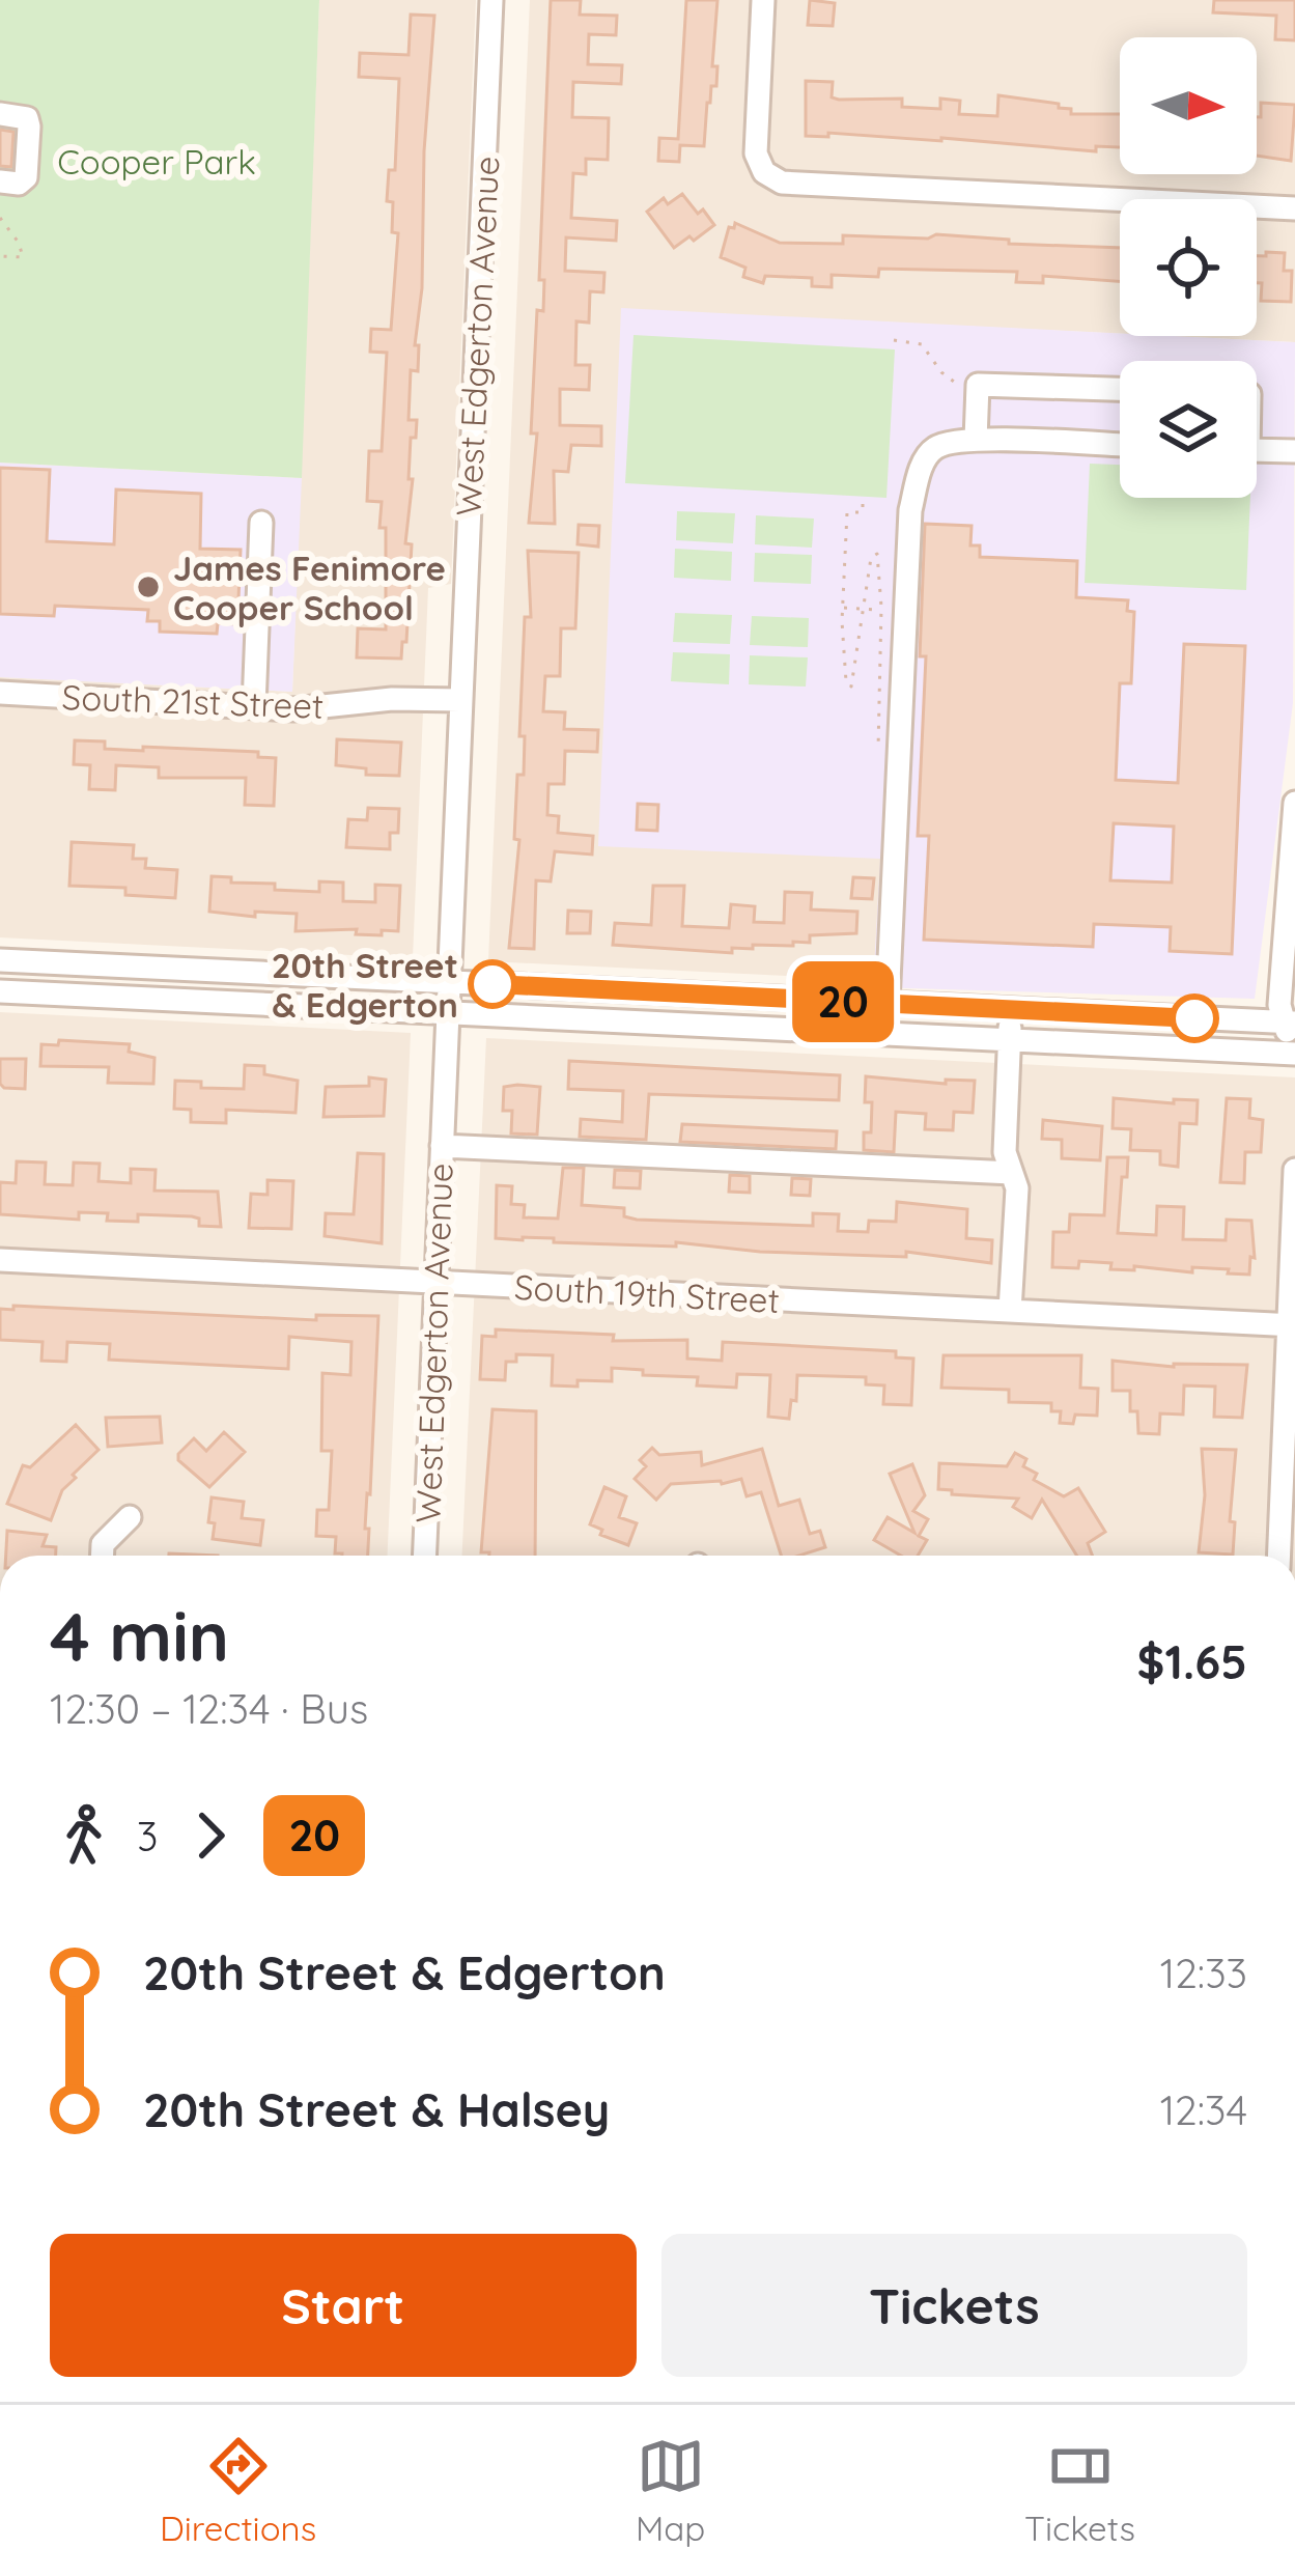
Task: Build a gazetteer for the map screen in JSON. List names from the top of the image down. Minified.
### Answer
{"streets":{"street":["West Edgerton Avenue","South 21st Street","South 19th Street"]},"crossings":[["West Edgerton Avenue","South 21st Street"],["West Edgerton Avenue","South 19th Street"]],"parks":["Cooper Park"],"places":["James Fenimore Cooper School","20th Street & Edgerton"],"lines":["bus line 20"],"north":"right","page":{"on_map":"20","heading":["4 min","12:30 – 12:34 · Bus","$1.65"],"legs":["3","20"],"list":[{"name":"20th Street & Edgerton","value":"12:33"},{"name":"20th Street & Halsey","value":"12:34"}],"buttons":["Start","Tickets"],"tabs":["Directions","Map","Tickets"]}}
